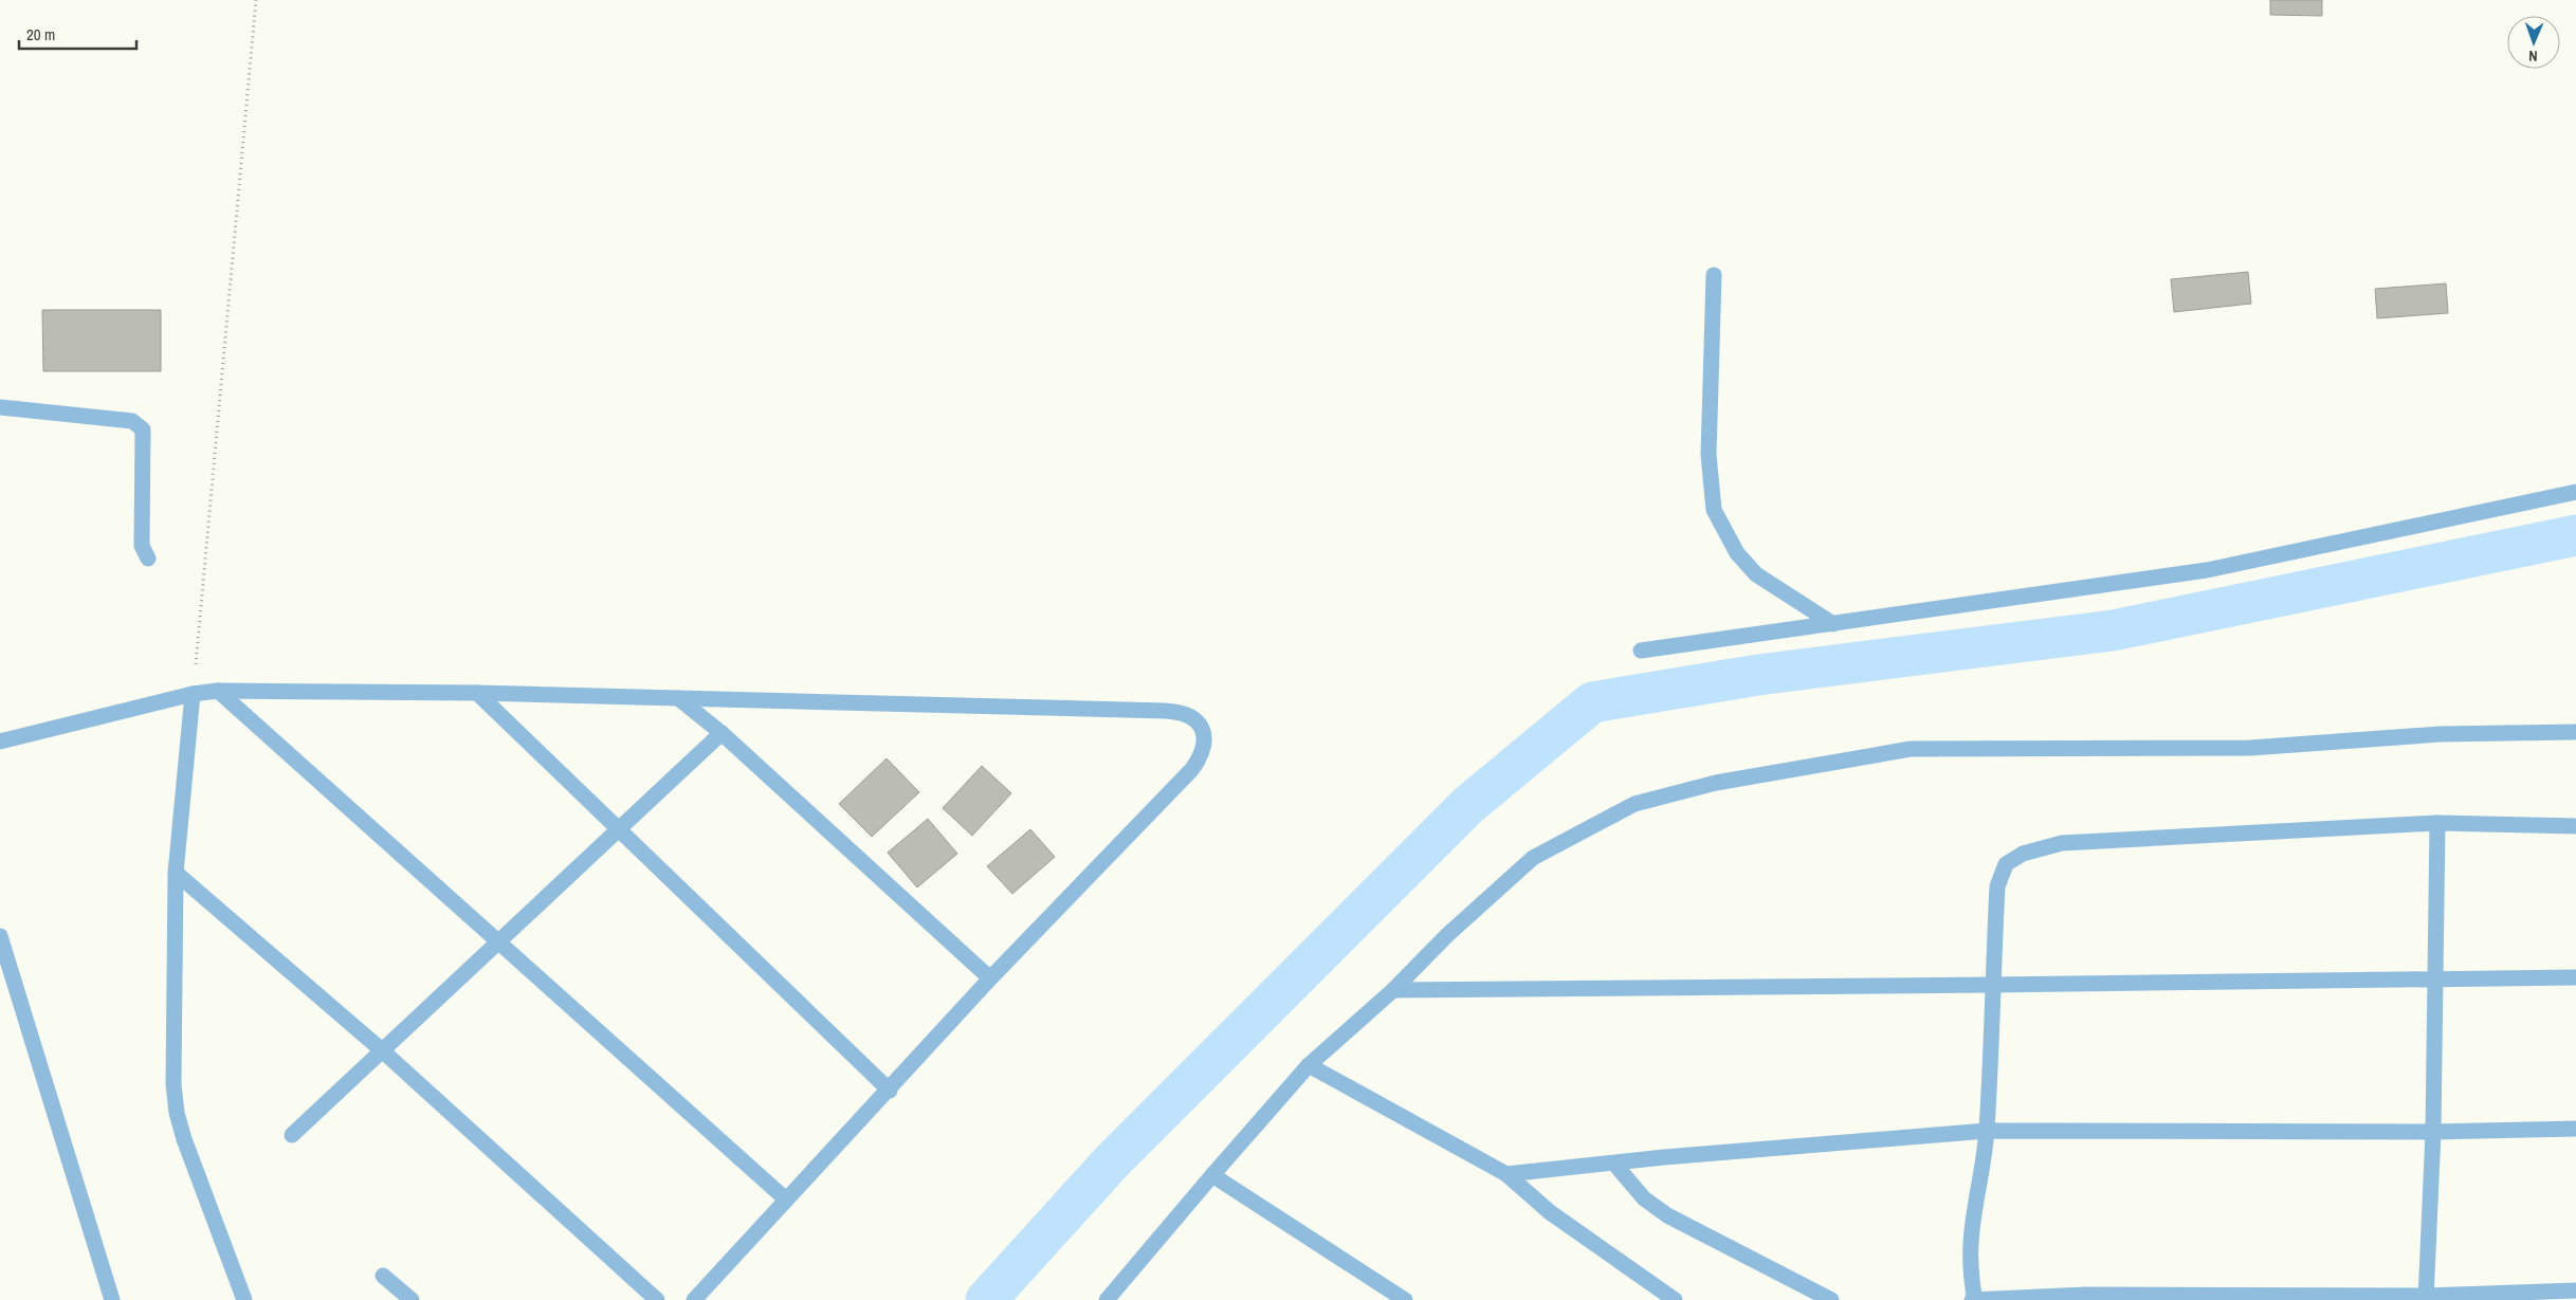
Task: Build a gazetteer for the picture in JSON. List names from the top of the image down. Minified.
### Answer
{"scale_bar":"20 m","north":"bottom"}
